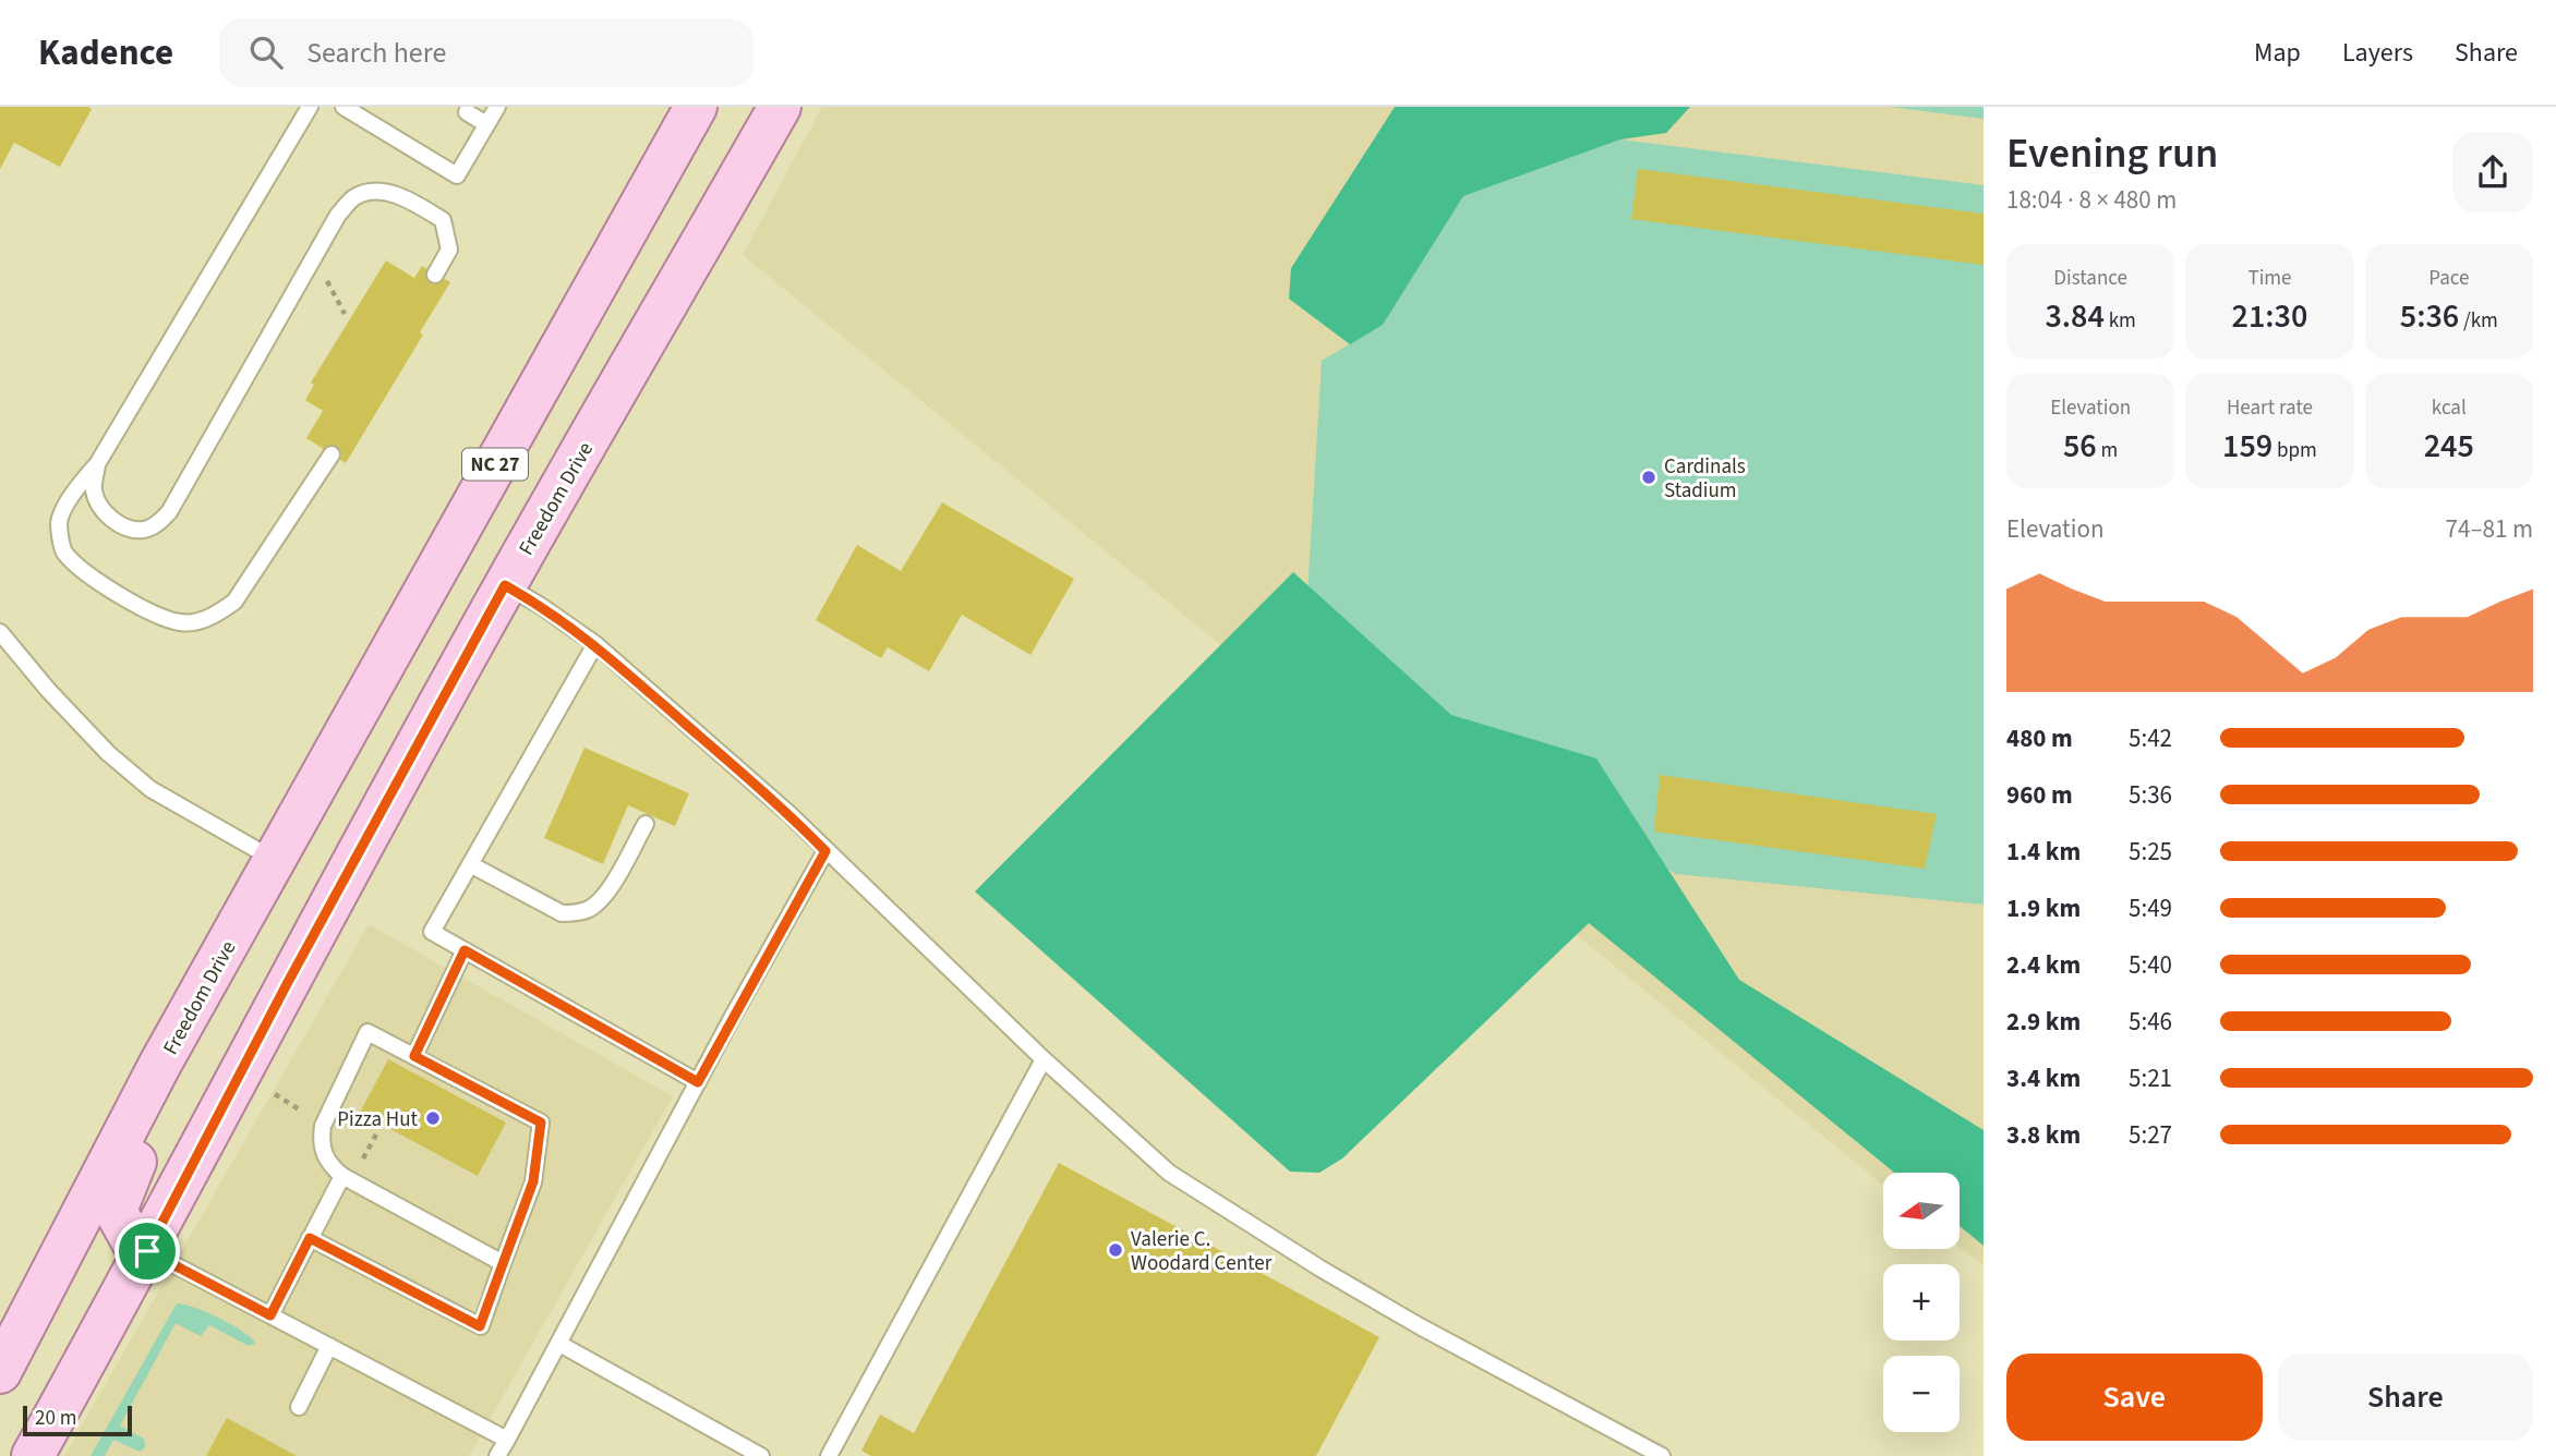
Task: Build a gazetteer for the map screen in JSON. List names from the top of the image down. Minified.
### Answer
{"streets":{"main road":["NC 27","Freedom Drive"]},"places":["Cardinals Stadium","Pizza Hut","Valerie C. Woodard Center"],"scale_bar":"20 m","north":"left","page":{"header":"Kadence","search":"Search here","nav":["Map","Layers","Share"],"heading":["Evening run","18:04 · 8 × 480 m"],"stats":[["Distance","3.84 km"],["Time","21:30"],["Pace","5:36 /km"],["Elevation","56 m"],["Heart rate","159 bpm"],["kcal","245"]],"chart":["Elevation","74–81 m"],"list":[{"name":"480 m","note":"5:42"},{"name":"960 m","note":"5:36"},{"name":"1.4 km","note":"5:25"},{"name":"1.9 km","note":"5:49"},{"name":"2.4 km","note":"5:40"},{"name":"2.9 km","note":"5:46"},{"name":"3.4 km","note":"5:21"},{"name":"3.8 km","note":"5:27"}],"map_buttons":["+","−"],"buttons":["Save","Share"],"scale":"20 m"}}
